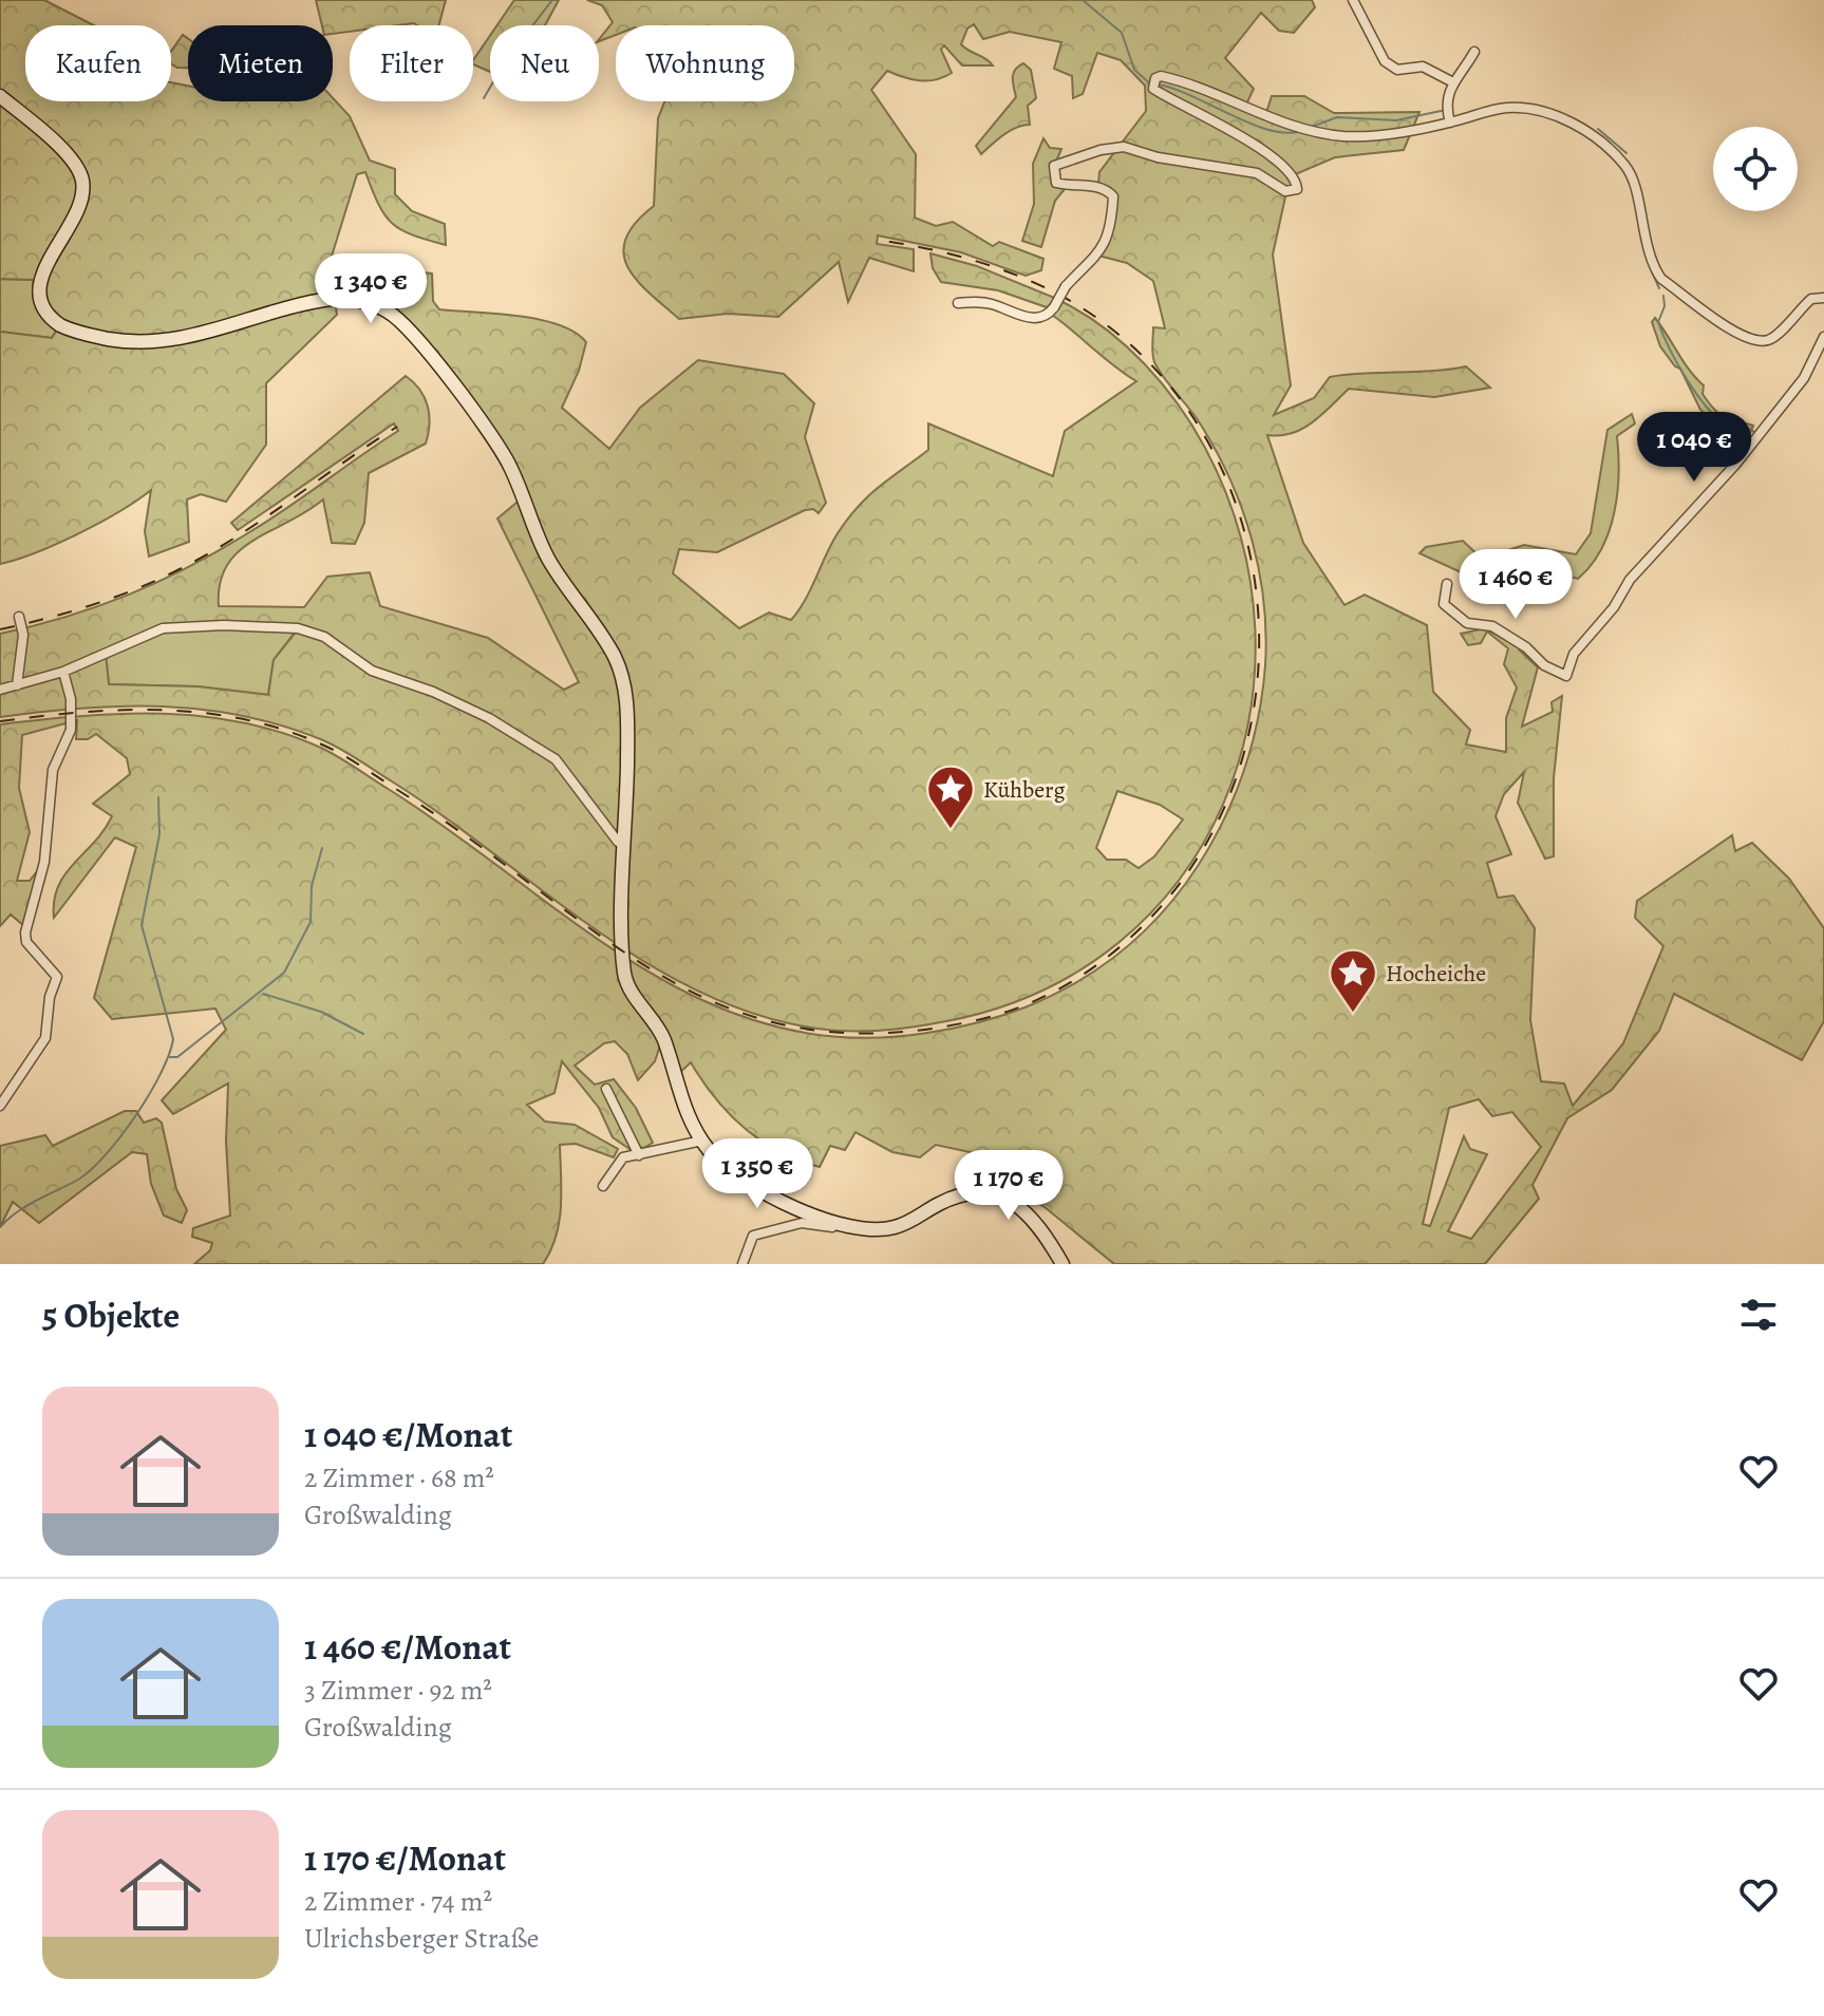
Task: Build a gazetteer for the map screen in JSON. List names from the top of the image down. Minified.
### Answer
{"places":{"place":["Kühberg","Hocheiche"]},"page":{"chip":["Kaufen","Mieten","Filter","Neu","Wohnung"],"price":["1 340 €","1 040 €","1 460 €","1 350 €","1 170 €"],"heading":"5 Objekte","list":[{"name":"1 040 €/Monat","note":"2 Zimmer · 68 m² · Großwalding"},{"name":"1 460 €/Monat","note":"3 Zimmer · 92 m² · Großwalding"},{"name":"1 170 €/Monat","note":"2 Zimmer · 74 m² · Ulrichsberger Straße"}]}}
